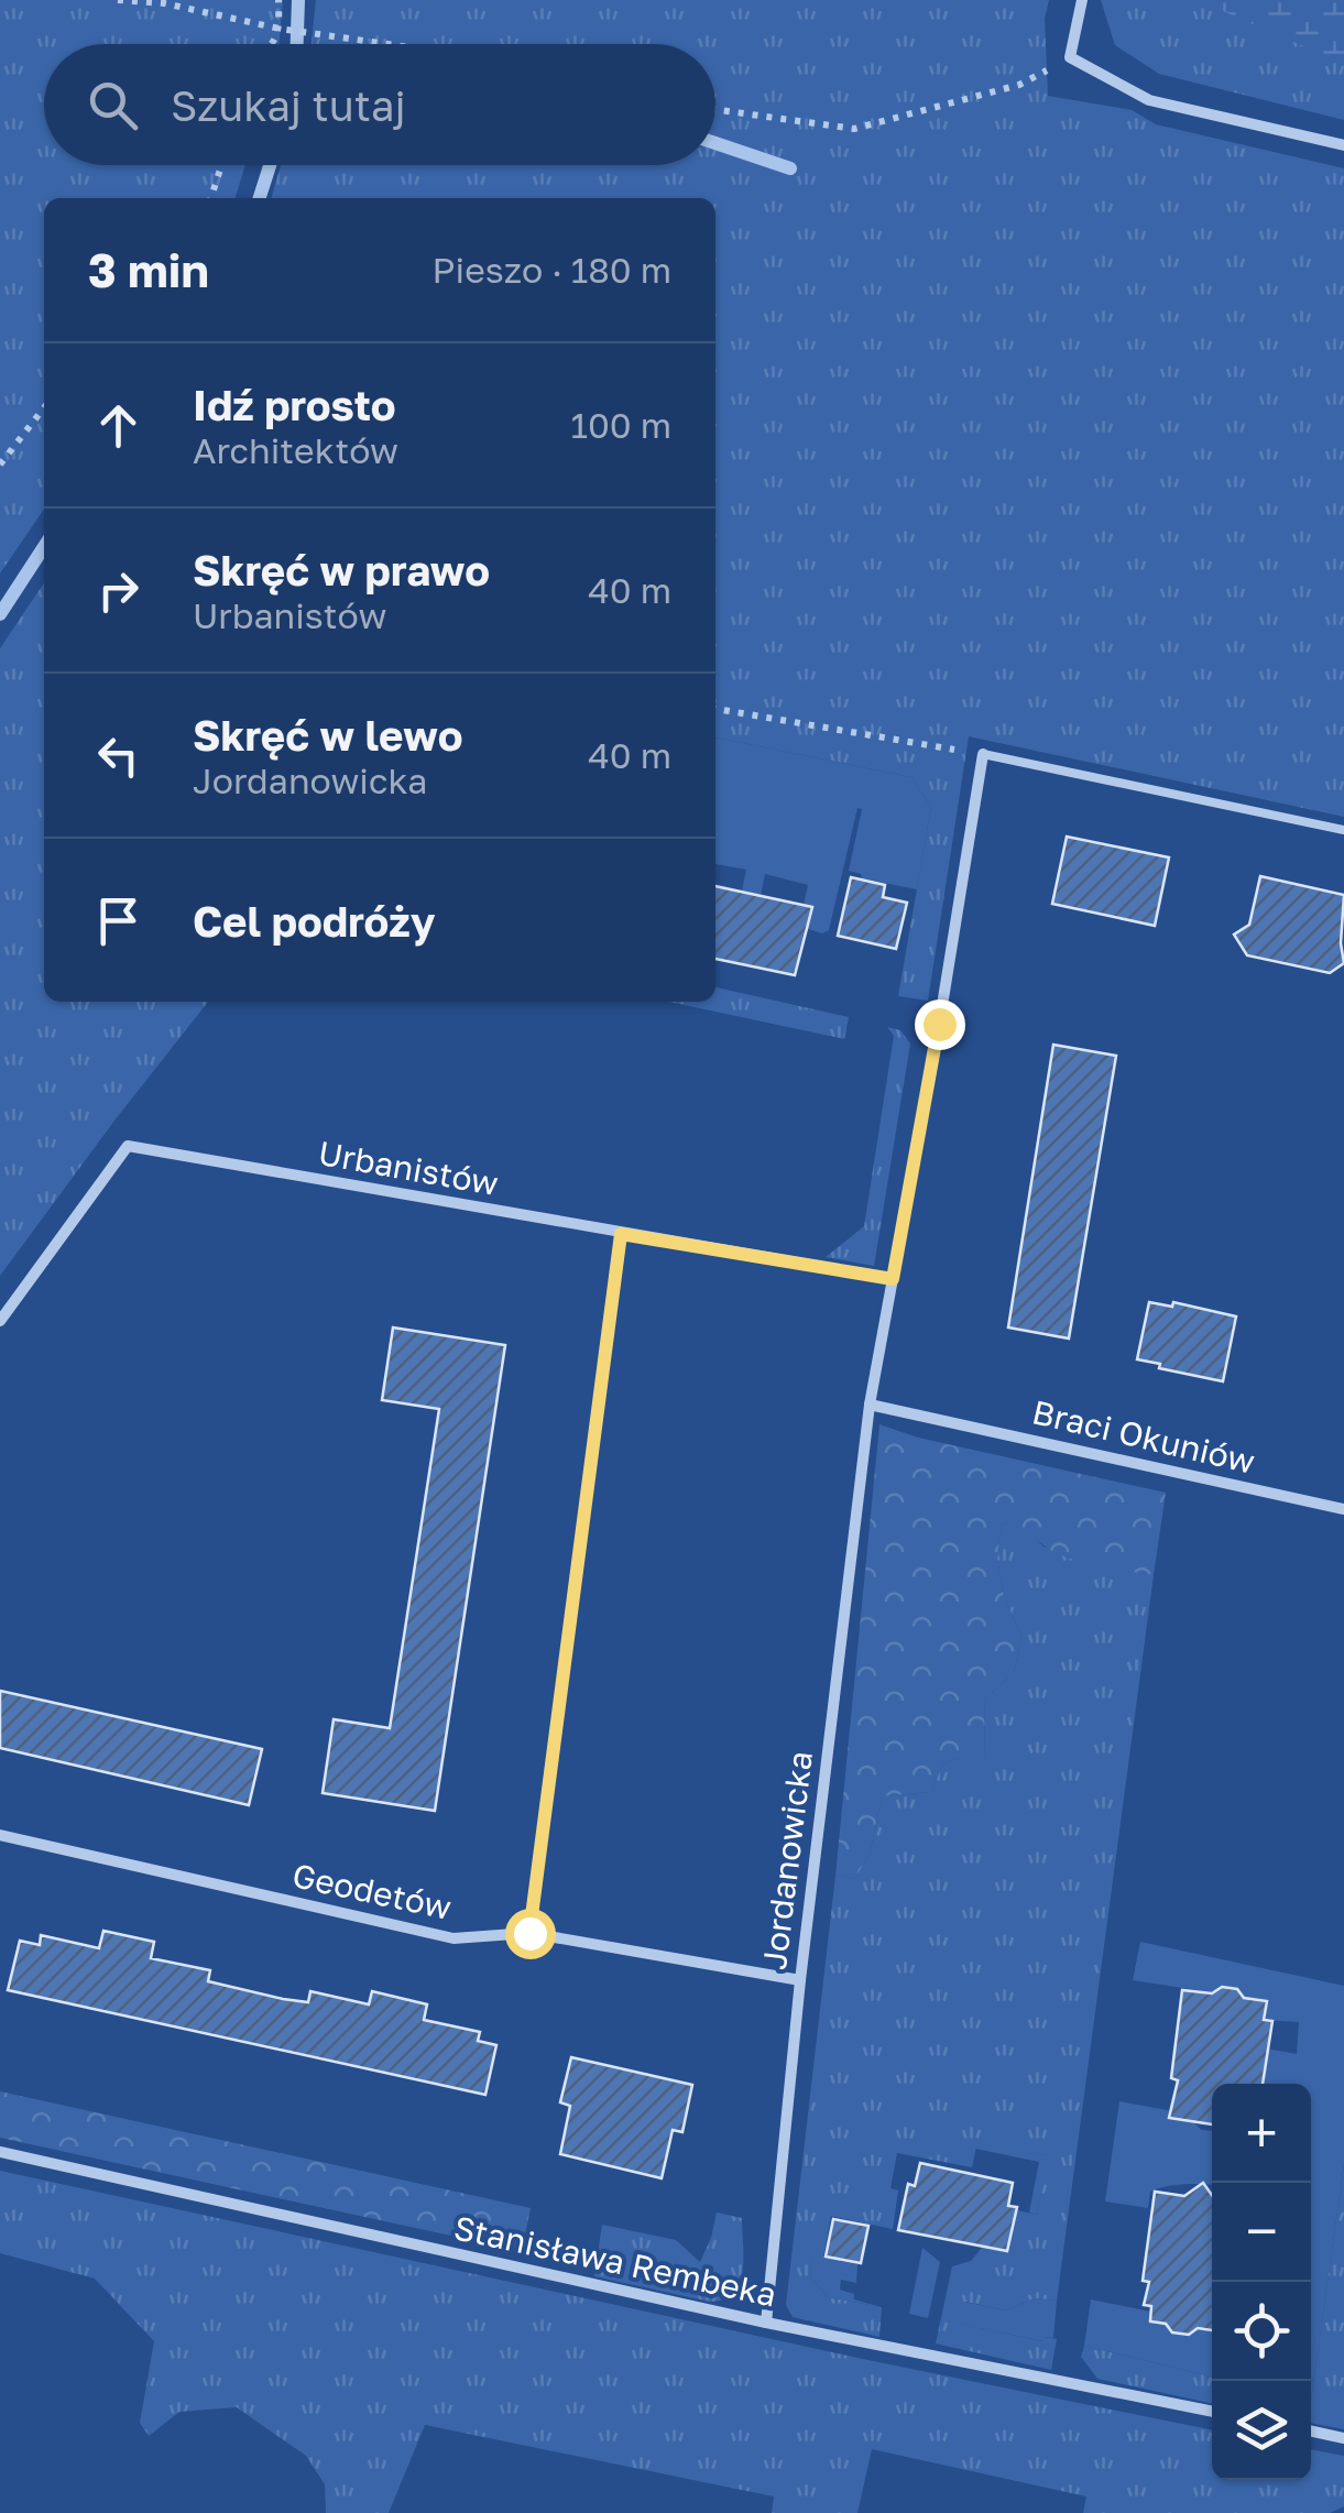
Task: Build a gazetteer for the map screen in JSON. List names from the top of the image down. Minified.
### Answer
{"streets":{"street":["Urbanistów","Braci Okuniów","Jordanowicka","Geodetów","Stanisława Rembeka"]},"crossings":[["Urbanistów","Jordanowicka"],["Braci Okuniów","Jordanowicka"],["Jordanowicka","Geodetów"],["Jordanowicka","Stanisława Rembeka"]],"page":{"search":"Szukaj tutaj","heading":["3 min","Pieszo · 180 m"],"list":[["Idź prosto","Architektów","100 m"],["Skręć w prawo","Urbanistów","40 m"],["Skręć w lewo","Jordanowicka","40 m"],"Cel podróży"],"map_buttons":["+","−"]}}
